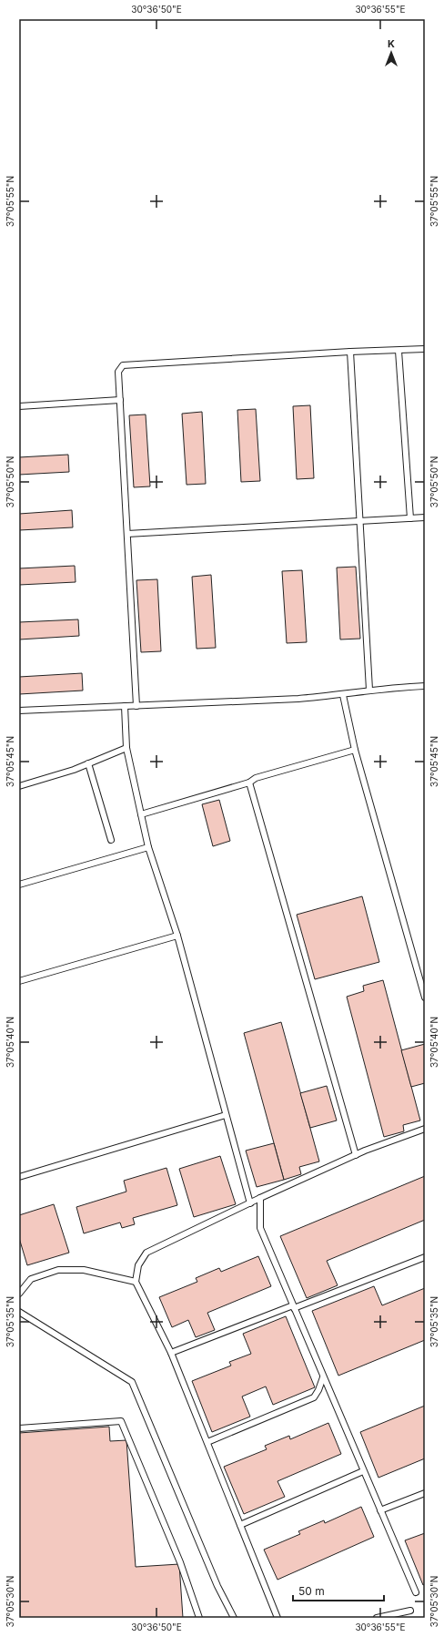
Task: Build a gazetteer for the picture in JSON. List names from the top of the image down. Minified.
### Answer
{"scale_bar":"50 m","north":"top","coordinates":["30°36'50\"E","30°36'55\"E","37°05'55\"N","37°05'50\"N","37°05'45\"N","37°05'40\"N","37°05'35\"N","37°05'30\"N"]}
